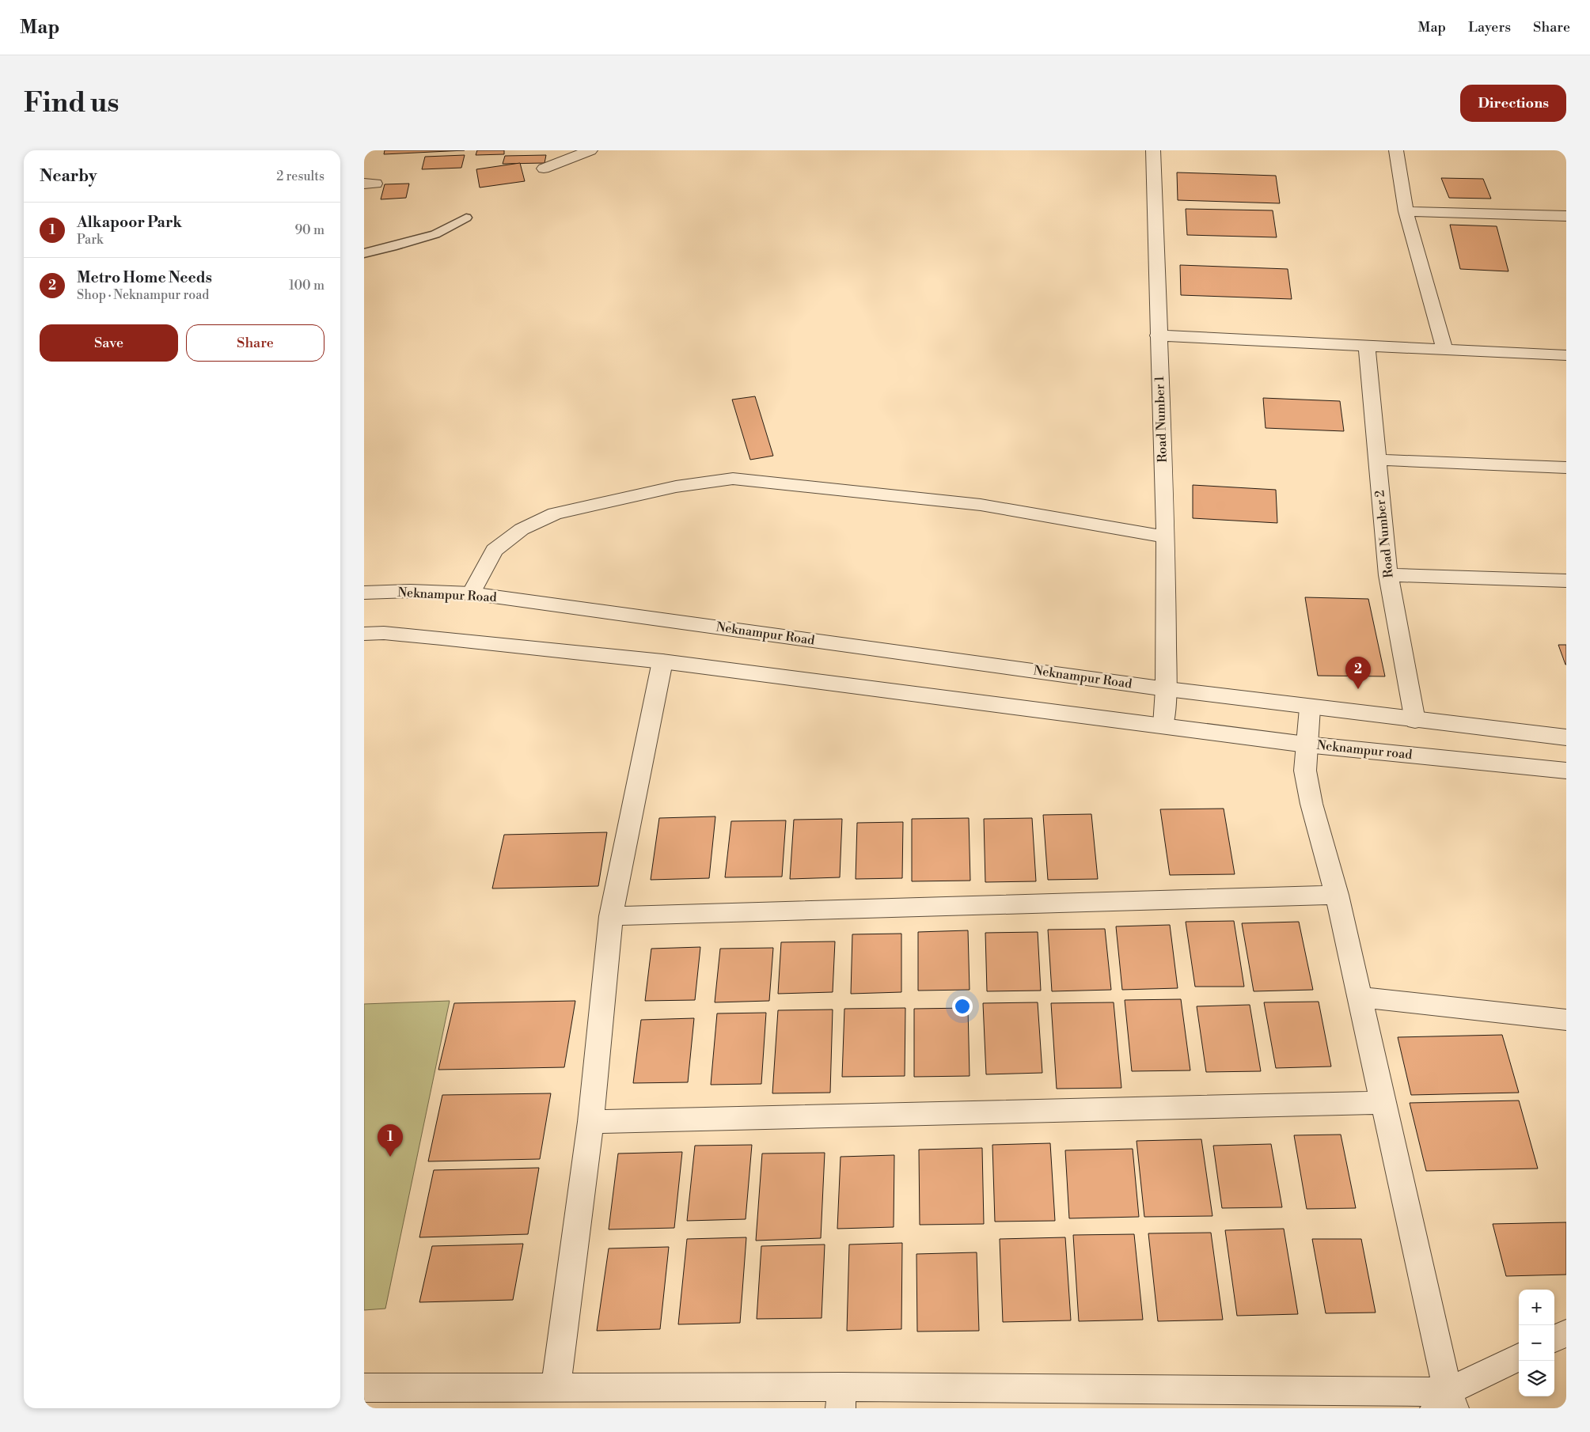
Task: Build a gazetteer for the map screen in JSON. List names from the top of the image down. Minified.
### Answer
{"streets":{"street":["Road Number 1","Road Number 2","Neknampur Road","Neknampur road"]},"crossings":[["Road Number 1","Neknampur Road"],["Road Number 1","Neknampur road"]],"page":{"header":"Map","nav":["Map","Layers","Share"],"buttons":["Directions",["Save","Share"]],"title":"Find us","heading":["Nearby","2 results"],"list":[{"mark":"1","name":"Alkapoor Park","note":"Park","value":"90 m"},{"mark":"2","name":"Metro Home Needs","note":"Shop · Neknampur road","value":"100 m"}],"pins":["2","1"],"map_buttons":["+","−"]}}
